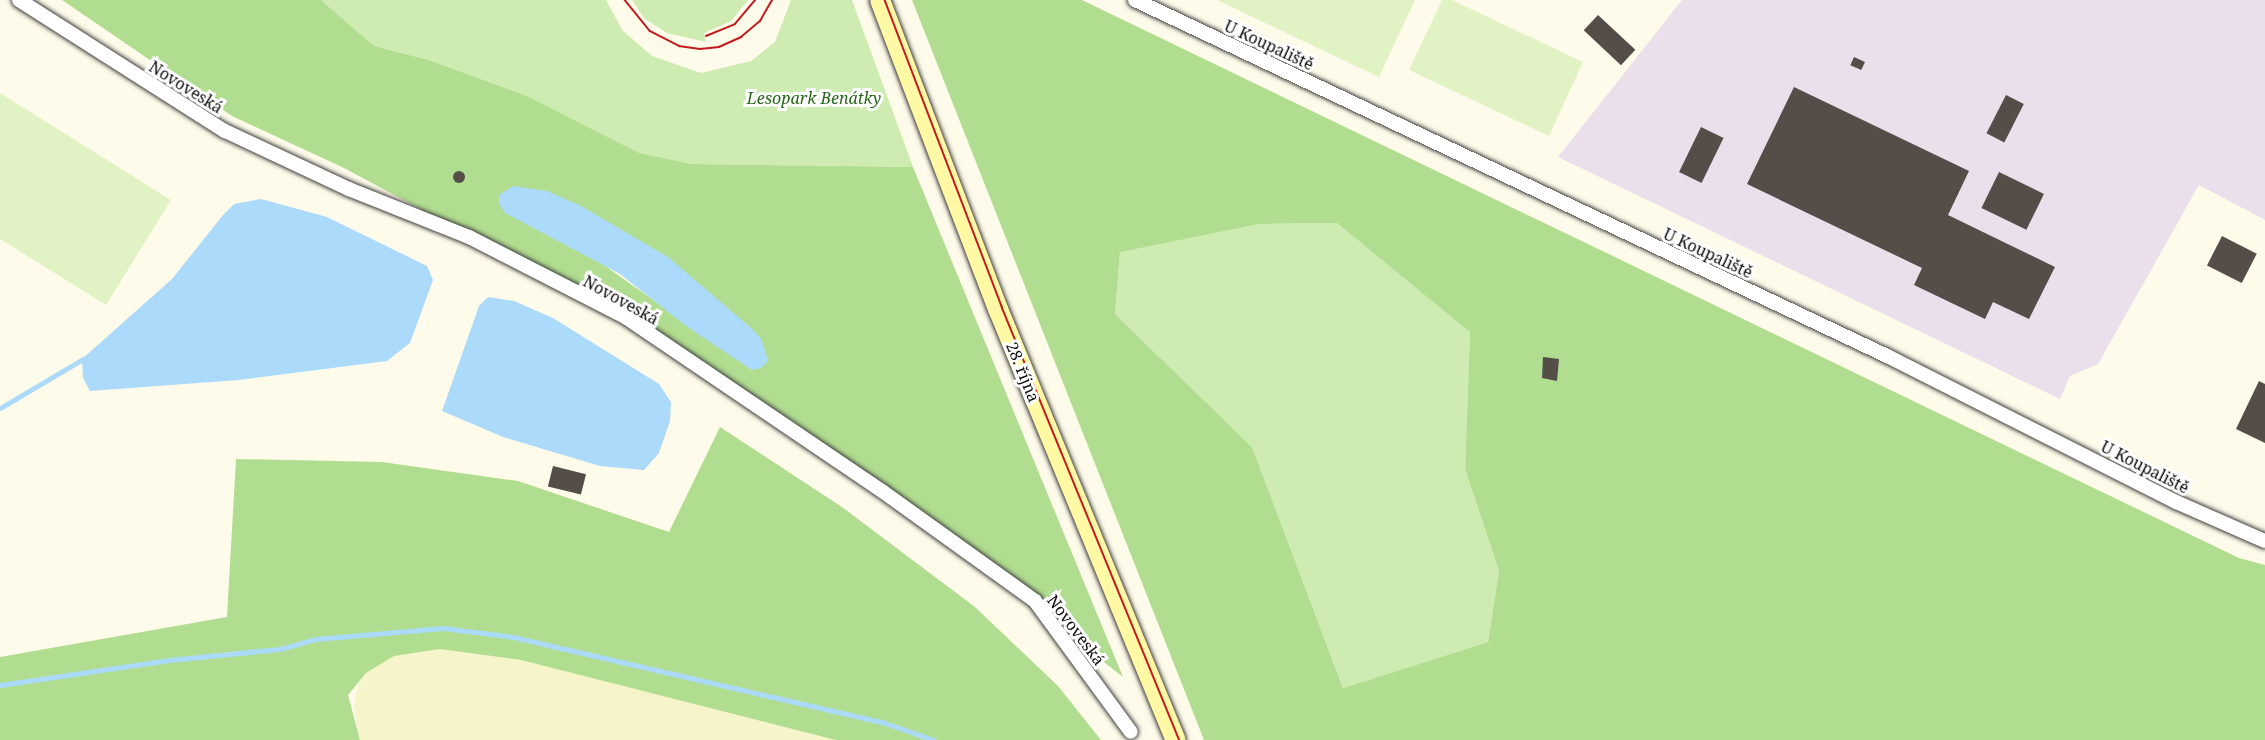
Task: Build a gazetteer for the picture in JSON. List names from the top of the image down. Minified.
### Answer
{"streets":{"main road":["28. října"],"street":["U Koupaliště","Novoveská"]},"parks":["Lesopark Benátky"]}
